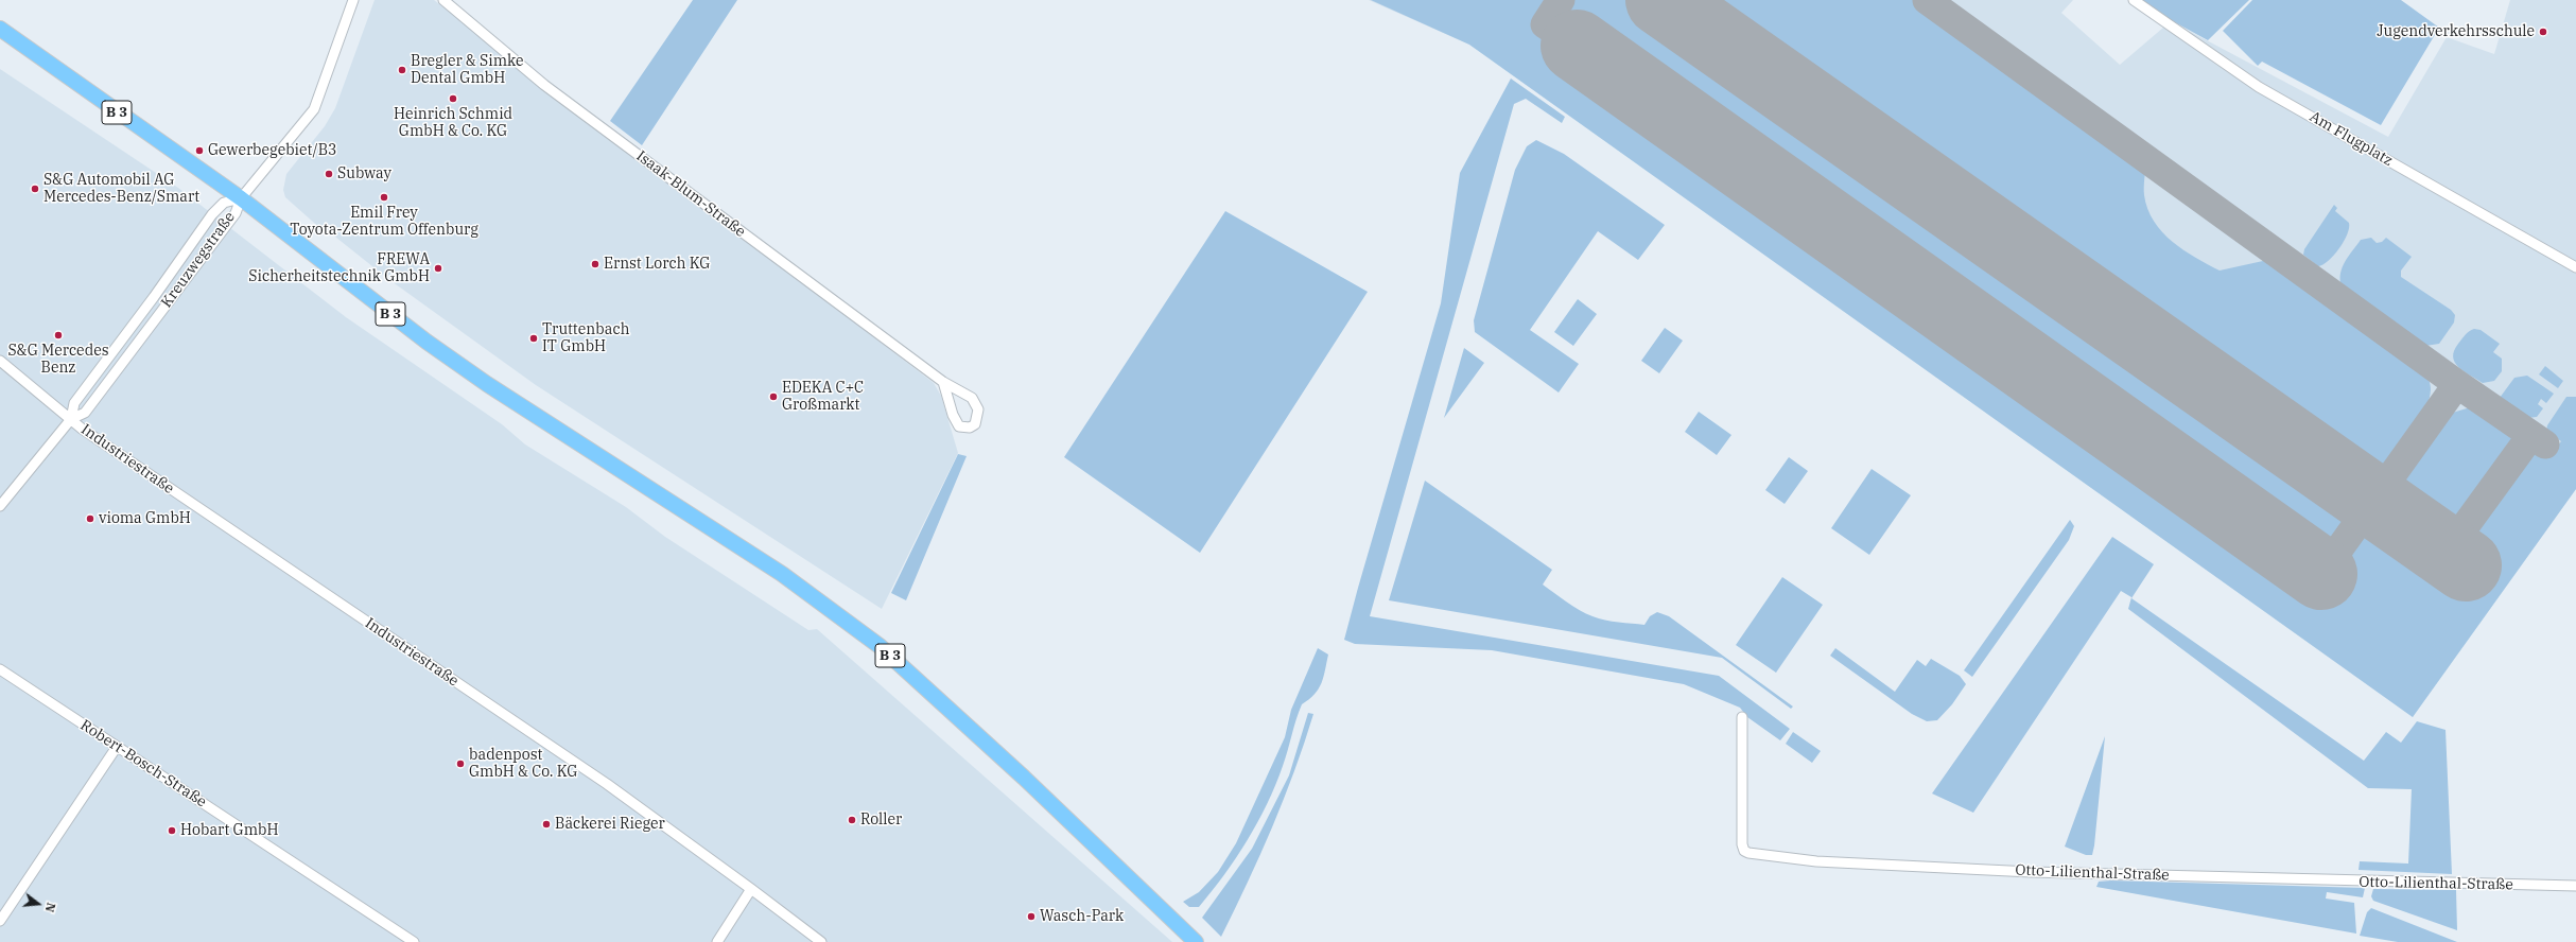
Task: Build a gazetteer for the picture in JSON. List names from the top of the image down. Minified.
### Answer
{"streets":{"main road":["B 3"],"street":["Am Flugplatz","Isaak-Blum-Straße","Kreuzwegstraße","Industriestraße","Robert-Bosch-Straße","Otto-Lilienthal-Straße"]},"crossings":[["B 3","Kreuzwegstraße"],["Kreuzwegstraße","Industriestraße"]],"places":["Jugendverkehrsschule","Bregler & Simke Dental GmbH","Heinrich Schmid GmbH & Co. KG","Gewerbegebiet/B3","Subway","S&G Automobil AG Mercedes-Benz/Smart","Emil Frey Toyota-Zentrum Offenburg","Ernst Lorch KG","FREWA Sicherheitstechnik GmbH","S&G Mercedes Benz","Truttenbach IT GmbH","EDEKA C+C Großmarkt","vioma GmbH","badenpost GmbH & Co. KG","Roller","Bäckerei Rieger","Hobart GmbH","Wasch-Park"],"north":"right"}
